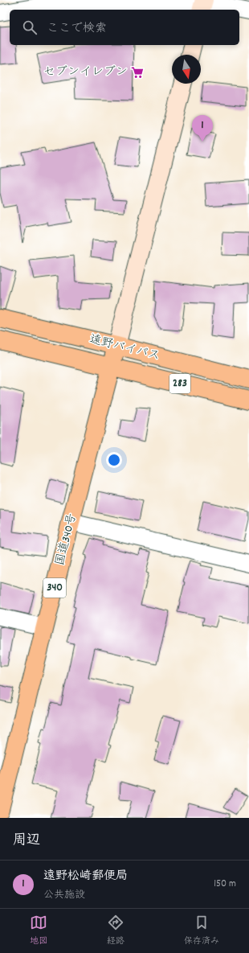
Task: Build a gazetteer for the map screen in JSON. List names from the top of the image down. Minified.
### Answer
{"streets":{"highway":["遠野バイパス","283","国道340号","340"]},"crossings":[["遠野バイパス","国道340号"]],"places":{"supermarket":["セブンイレブン"]},"north":"bottom","page":{"search":"ここで検索","pins":"1","heading":"周辺","list":[{"mark":"1","name":"遠野松崎郵便局","note":"公共施設","value":"150 m"}],"nav":["地図","経路","保存済み"]}}
